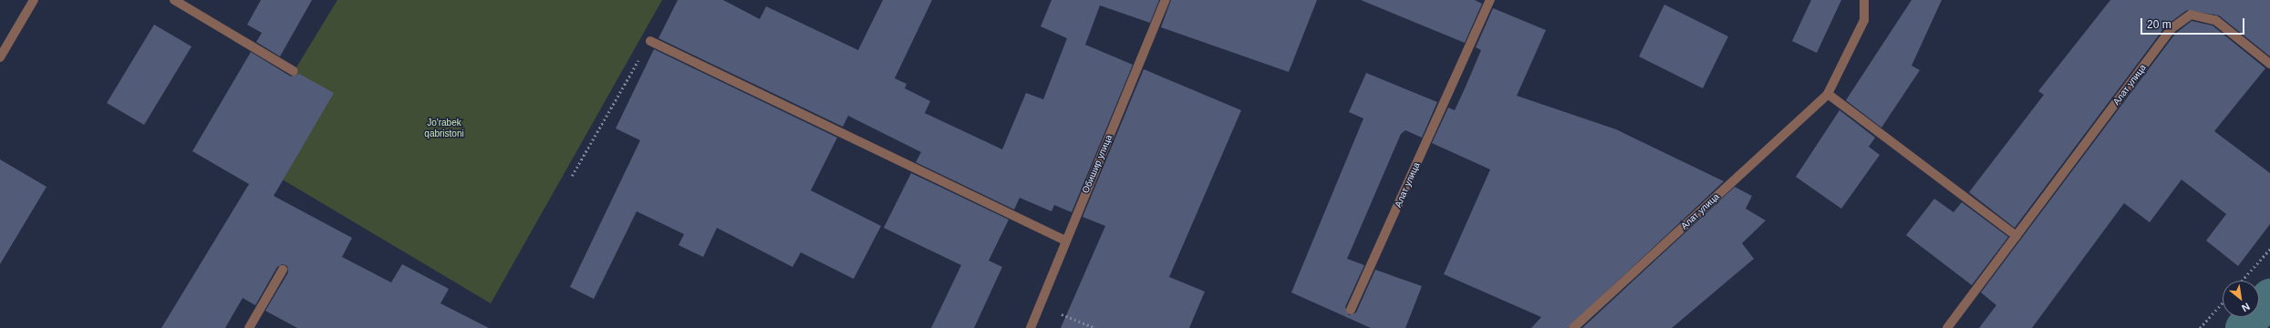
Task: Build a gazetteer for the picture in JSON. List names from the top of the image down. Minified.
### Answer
{"streets":{"street":["Алат улица","Обишир улица"]},"parks":["Jo'rabek qabristoni"],"scale_bar":"20 m","north":"bottom right"}
